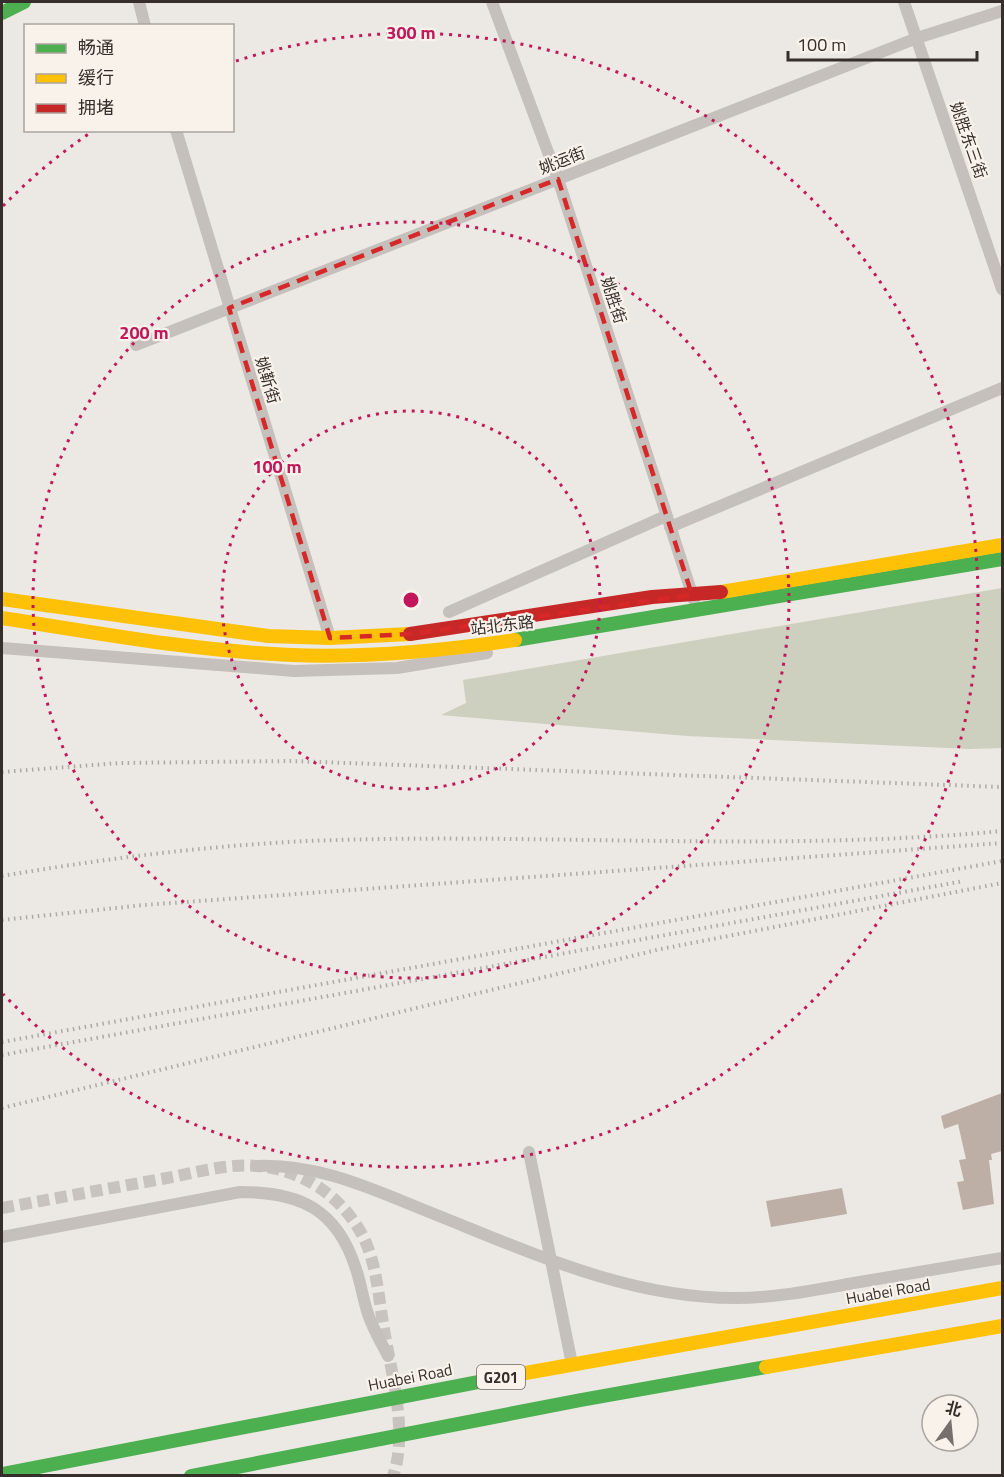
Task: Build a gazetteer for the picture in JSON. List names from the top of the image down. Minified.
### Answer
{"streets":{"main road":["站北东路","Huabei Road","G201"],"street":["姚胜东三街","姚运街","姚胜街","姚靳街"]},"crossings":[["姚胜东三街","姚运街"],["姚运街","姚胜街"],["姚运街","姚靳街"],["姚胜街","站北东路"],["姚靳街","站北东路"]],"legend":["畅通","缓行","拥堵"],"scale_bar":"100 m","north":"top","rings":["300 m","200 m","100 m"]}
